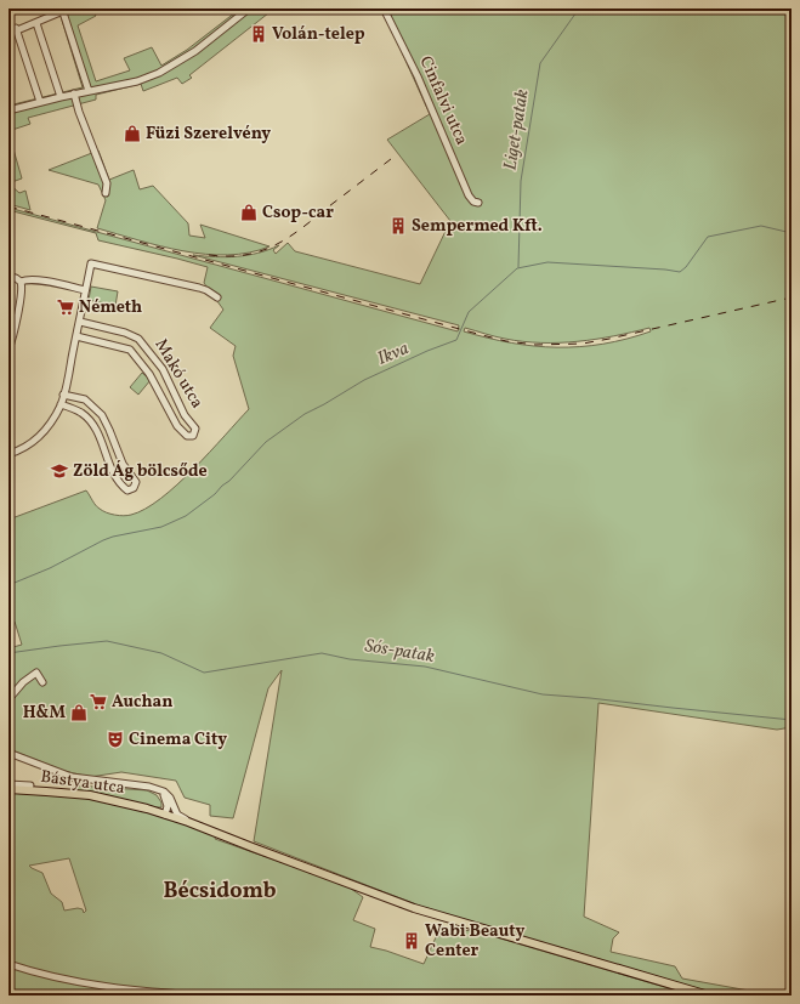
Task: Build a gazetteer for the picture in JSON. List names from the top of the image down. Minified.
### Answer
{"streets":{"main road":["Bástya utca"],"street":["Cinfalvi utca","Makó utca"]},"districts":["Bécsidomb"],"water":["Liget-patak","Ikva","Sós-patak"],"places":{"building":["Volán-telep","Sempermed Kft.","Wabi Beauty Center"],"shop":["Füzi Szerelvény","Csop-car","H&M"],"supermarket":["Németh","Auchan"],"school or university":["Zöld Ág bölcsőde"],"theatre":["Cinema City"]}}
